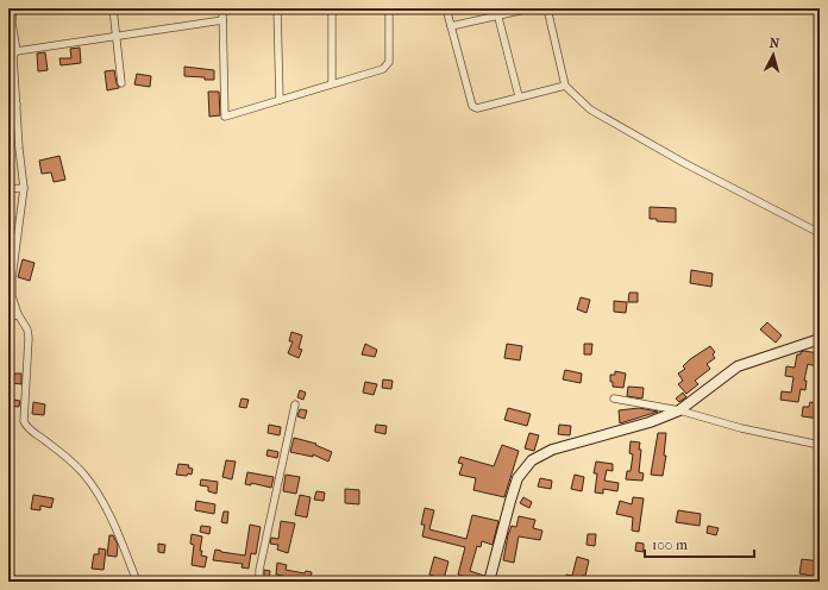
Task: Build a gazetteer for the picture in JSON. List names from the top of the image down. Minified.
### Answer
{"scale_bar":"100 m","north":"top"}
